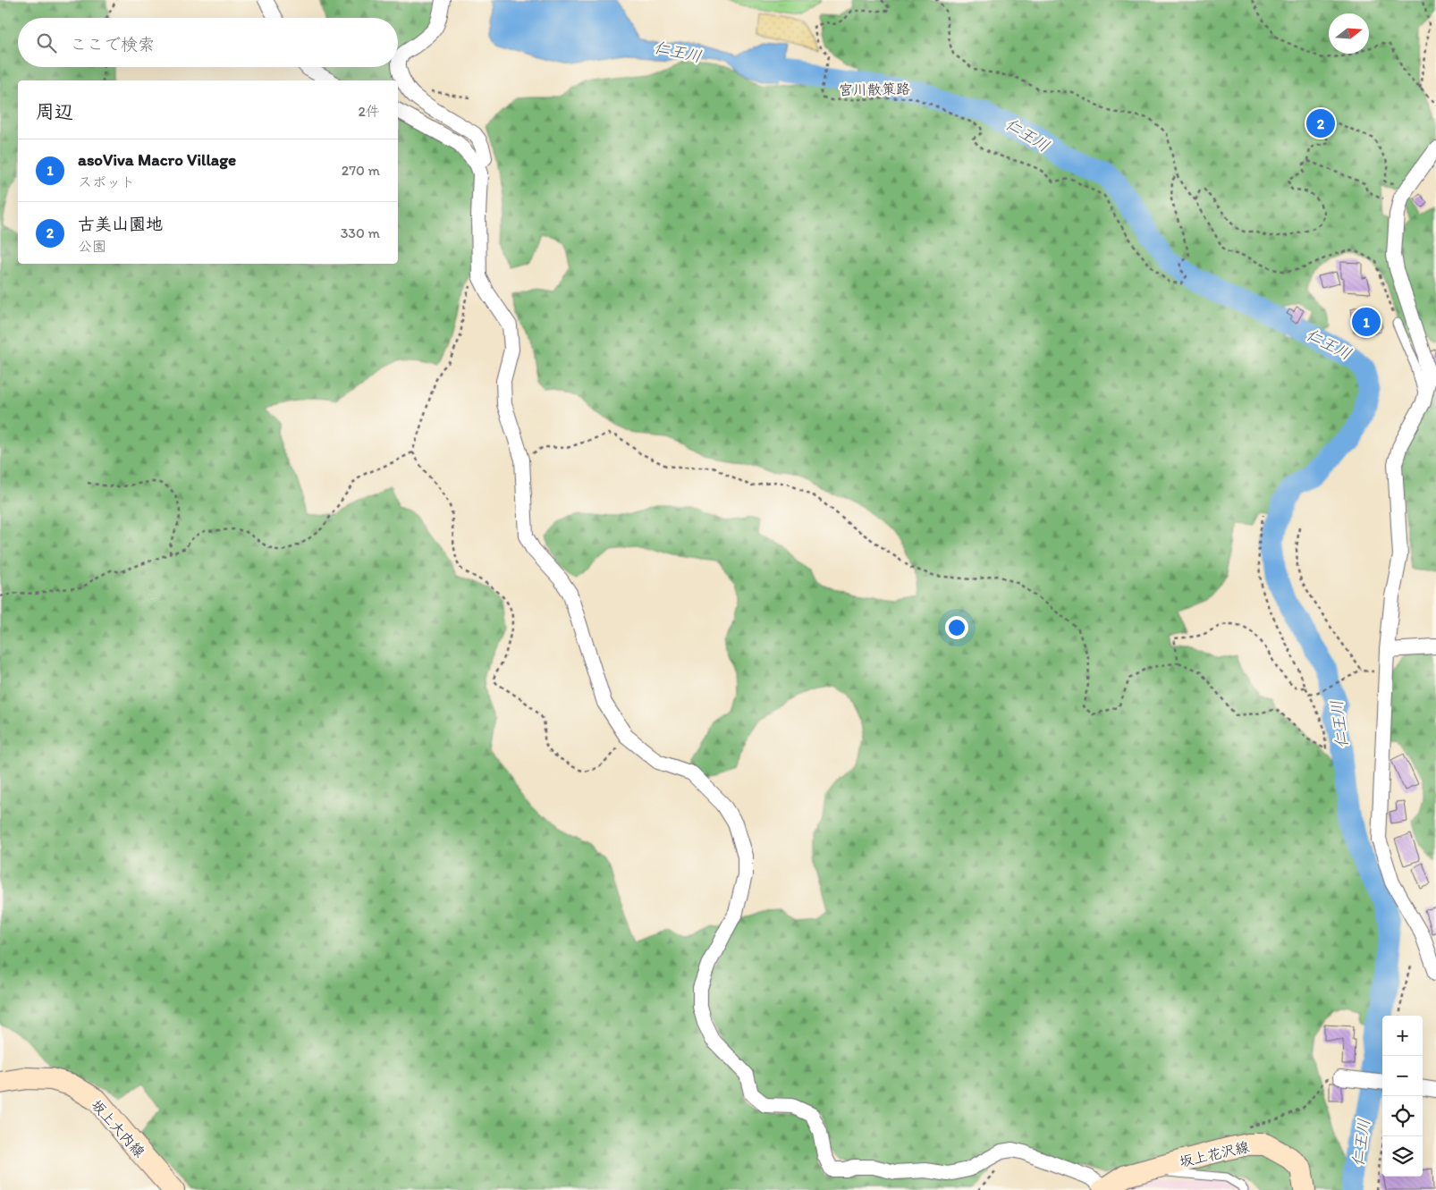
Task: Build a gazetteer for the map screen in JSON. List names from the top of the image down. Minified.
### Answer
{"streets":{"main road":["坂上大内線","坂上花沢線"],"path":["宮川散策路"]},"water":["仁王川"],"north":"right","page":{"search":"ここで検索","heading":["周辺","2件"],"pins":["2","1"],"list":[{"mark":"1","name":"asoViva Macro Village","note":"スポット","value":"270 m"},{"mark":"2","name":"古美山園地","note":"公園","value":"330 m"}],"map_buttons":["+","−"]}}
